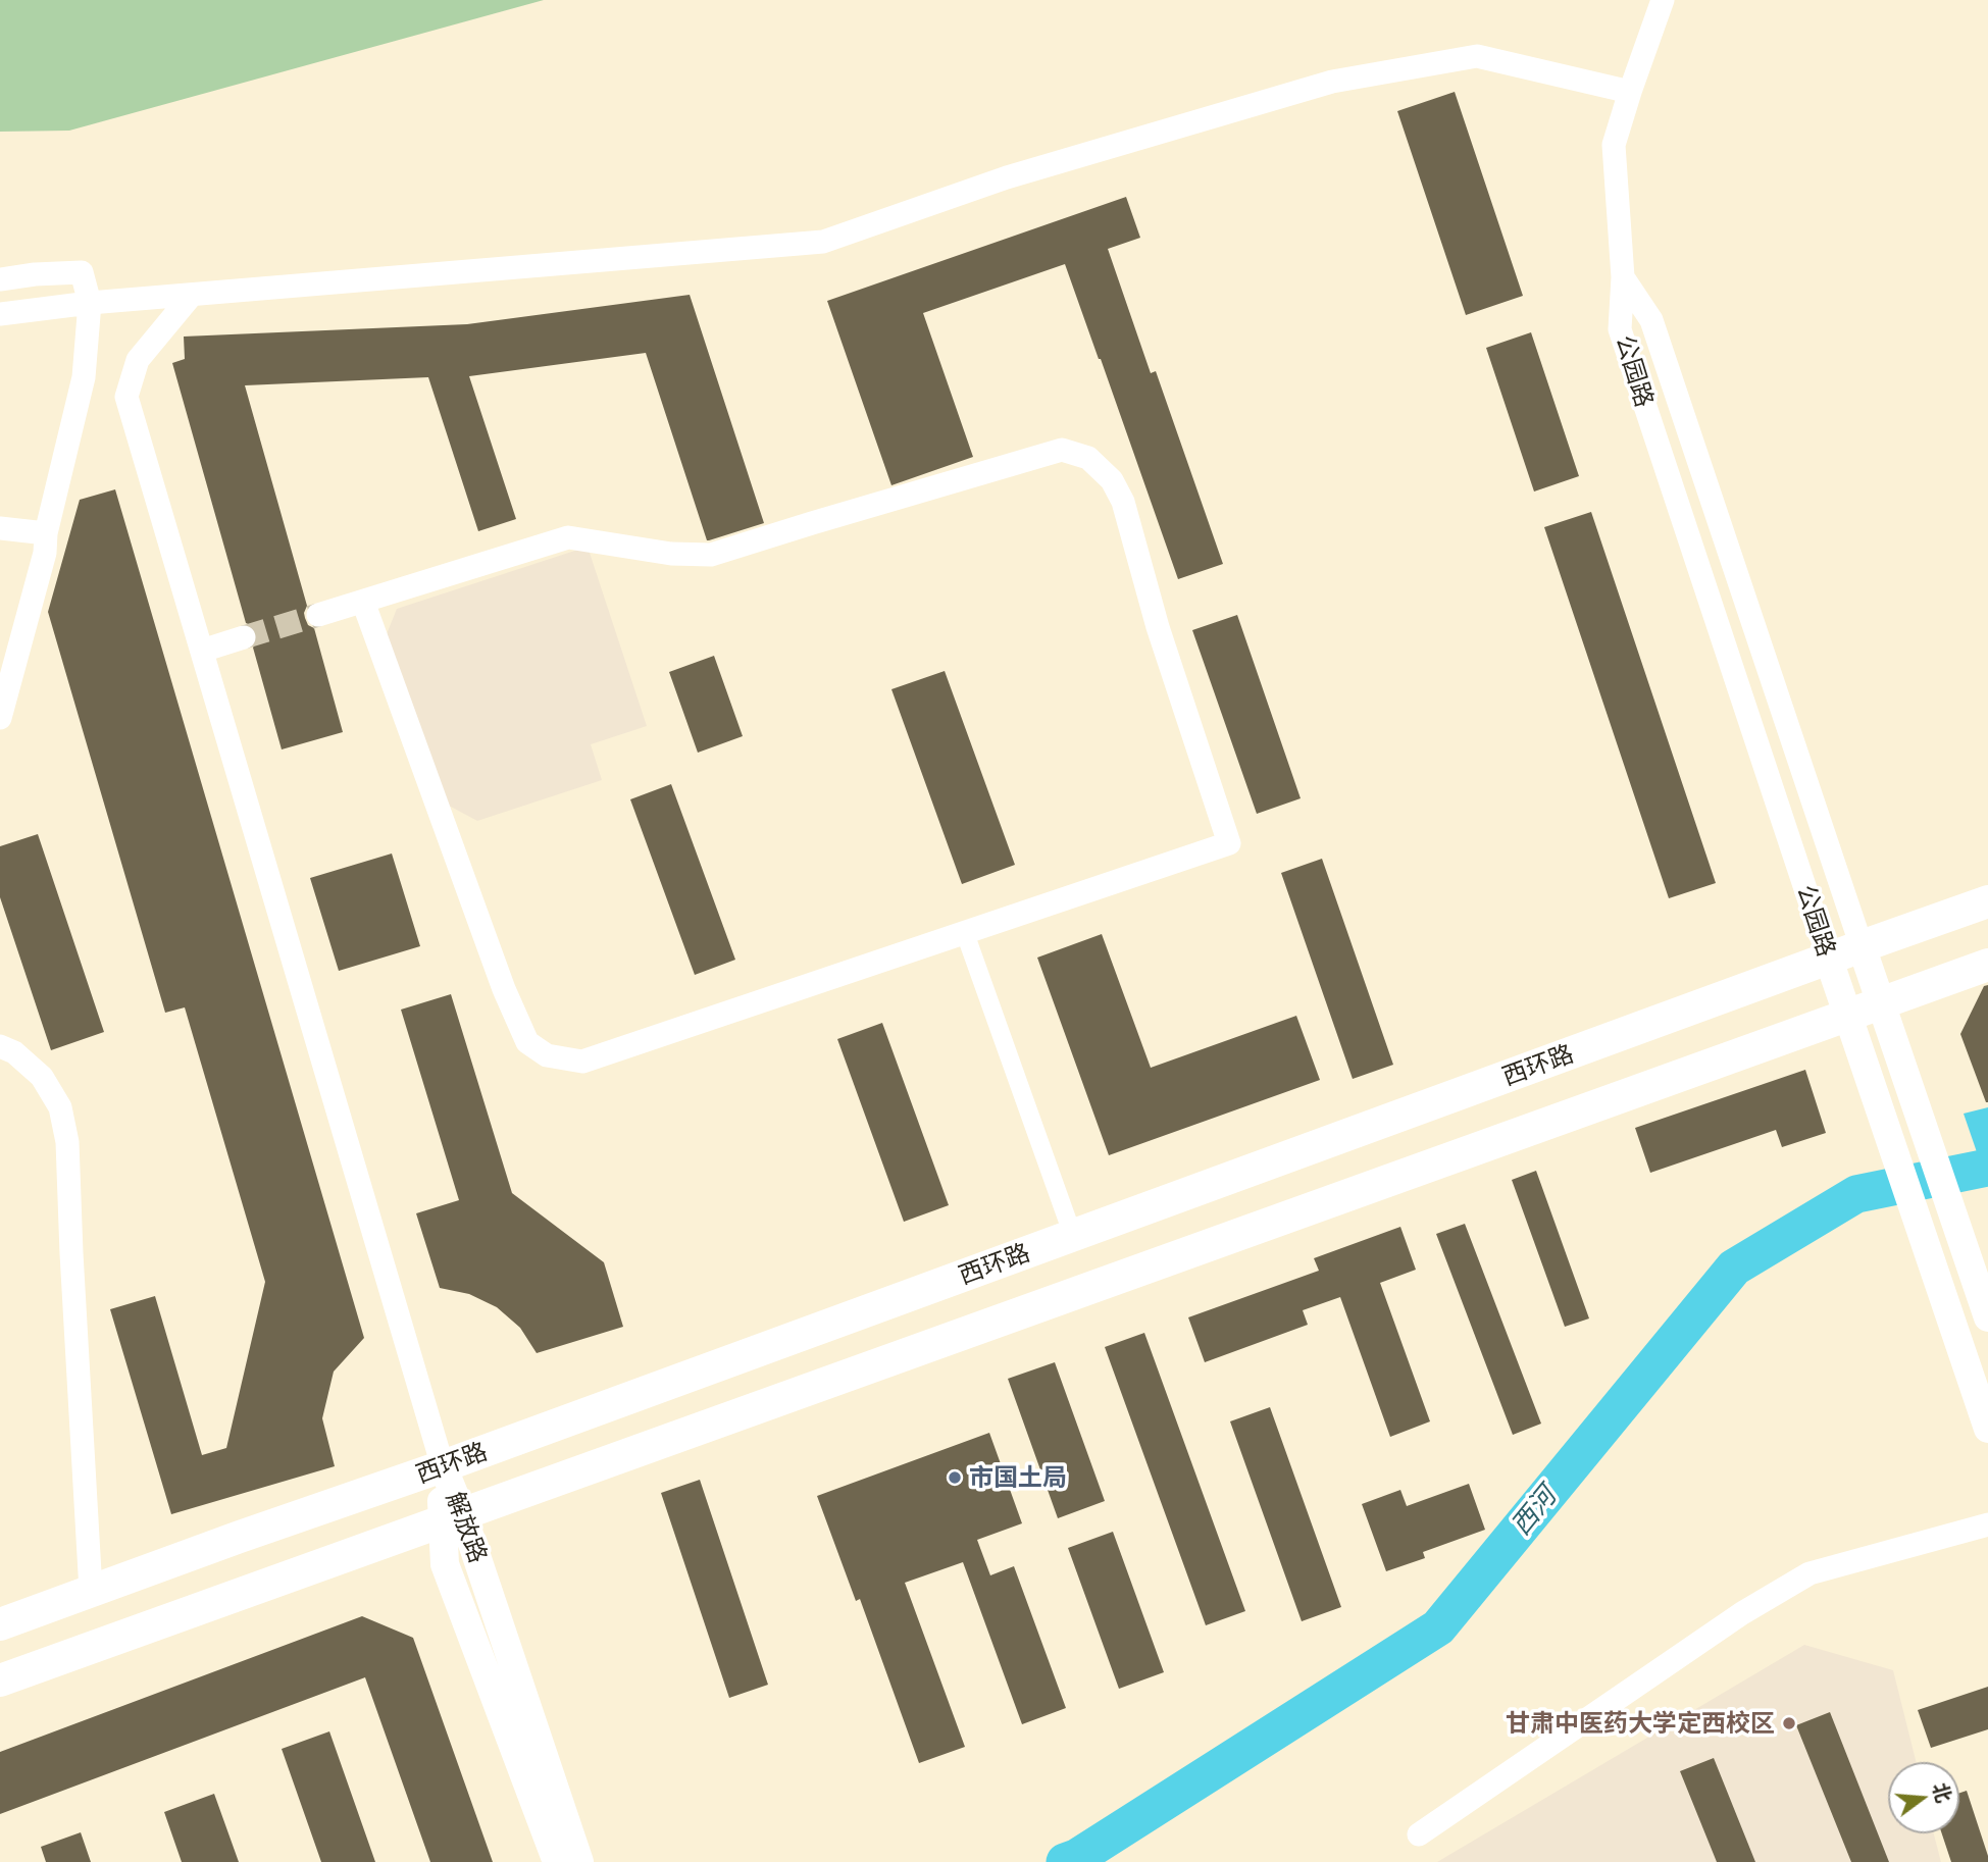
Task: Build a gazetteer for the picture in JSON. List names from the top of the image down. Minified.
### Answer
{"streets":{"main road":["西环路"],"street":["公园路","解放路"]},"crossings":[["公园路","西环路"],["西环路","解放路"]],"water":["西河"],"places":["市国土局","甘肃中医药大学定西校区"],"north":"right"}
